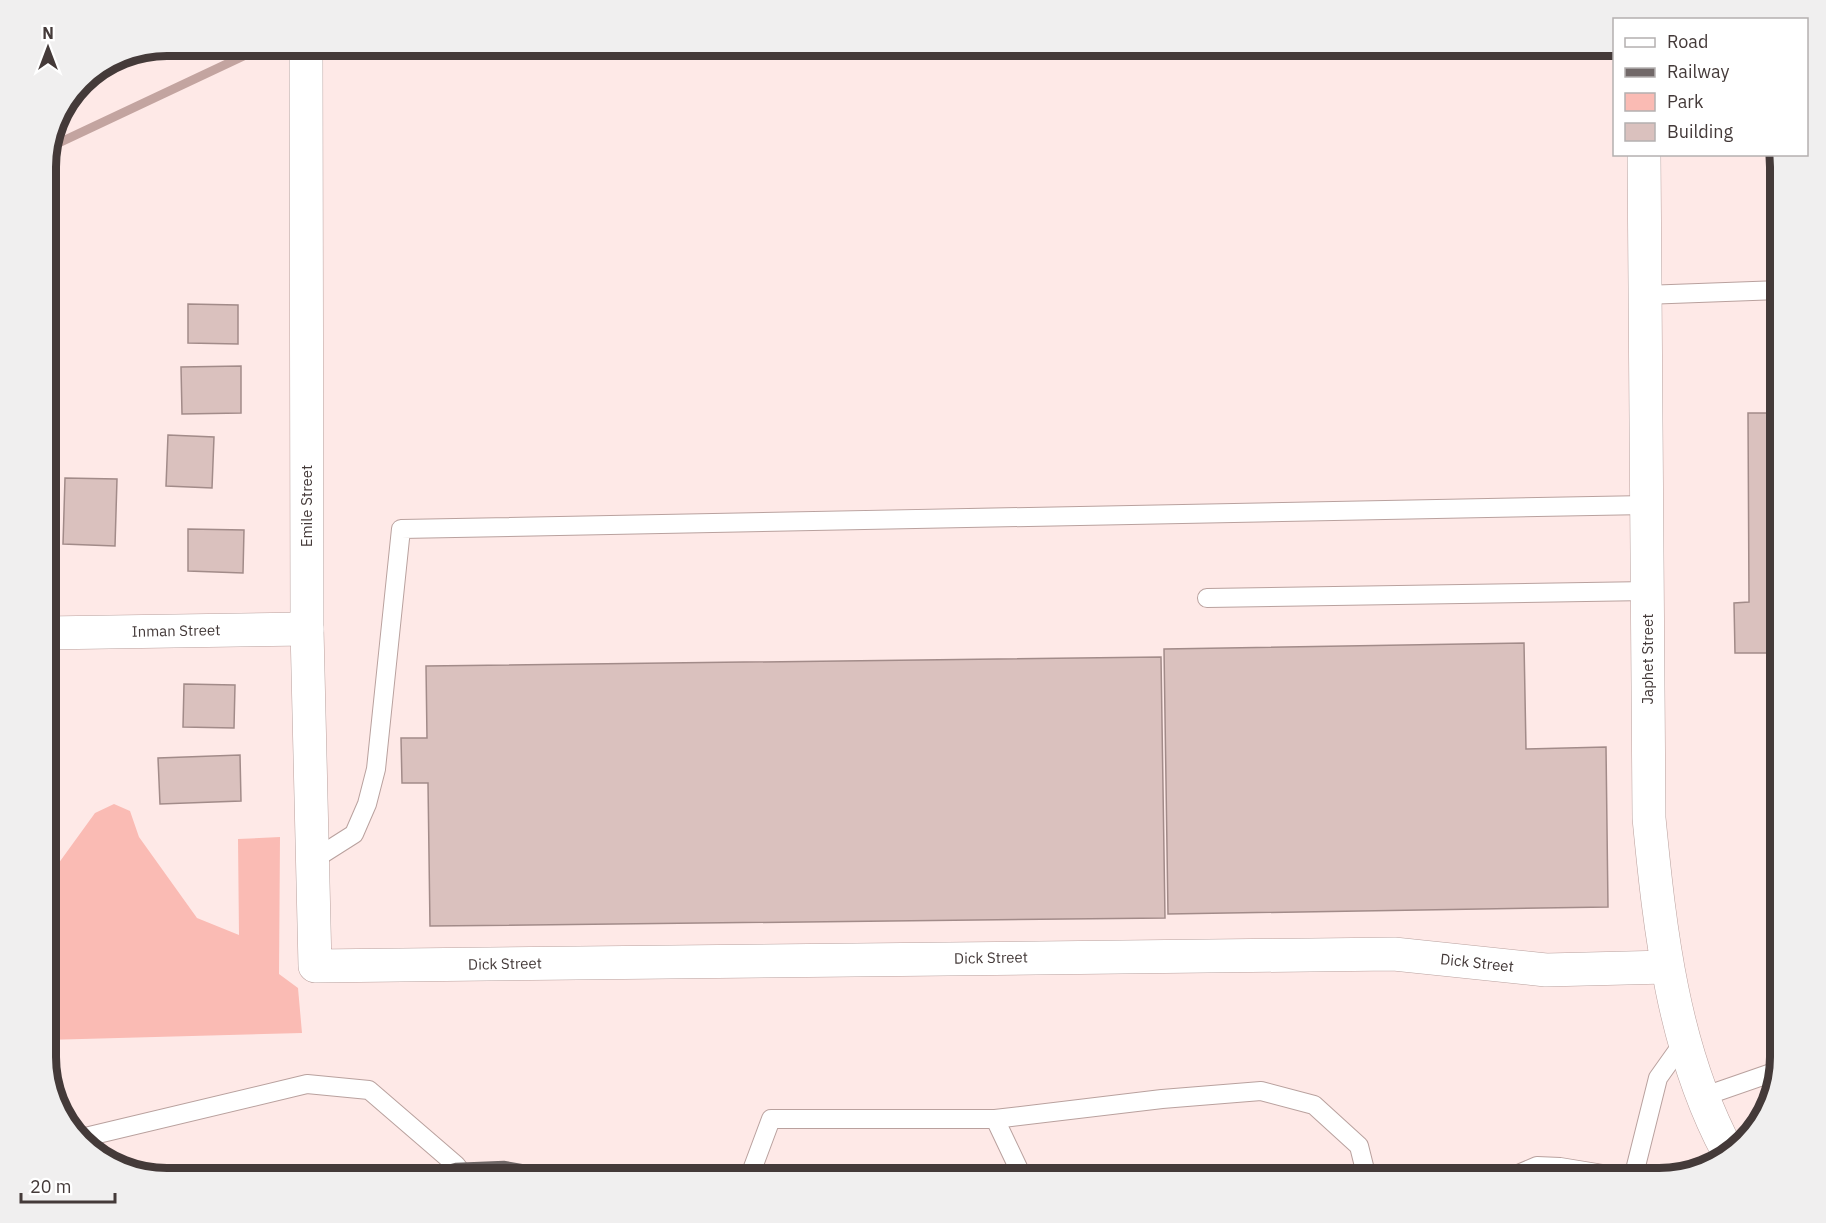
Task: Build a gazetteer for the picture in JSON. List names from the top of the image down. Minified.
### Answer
{"streets":{"street":["Emile Street","Inman Street","Japhet Street","Dick Street"]},"crossings":[["Emile Street","Inman Street"],["Emile Street","Dick Street"],["Japhet Street","Dick Street"]],"legend":["Road","Railway","Park","Building"],"scale_bar":"20 m","north":"top"}
